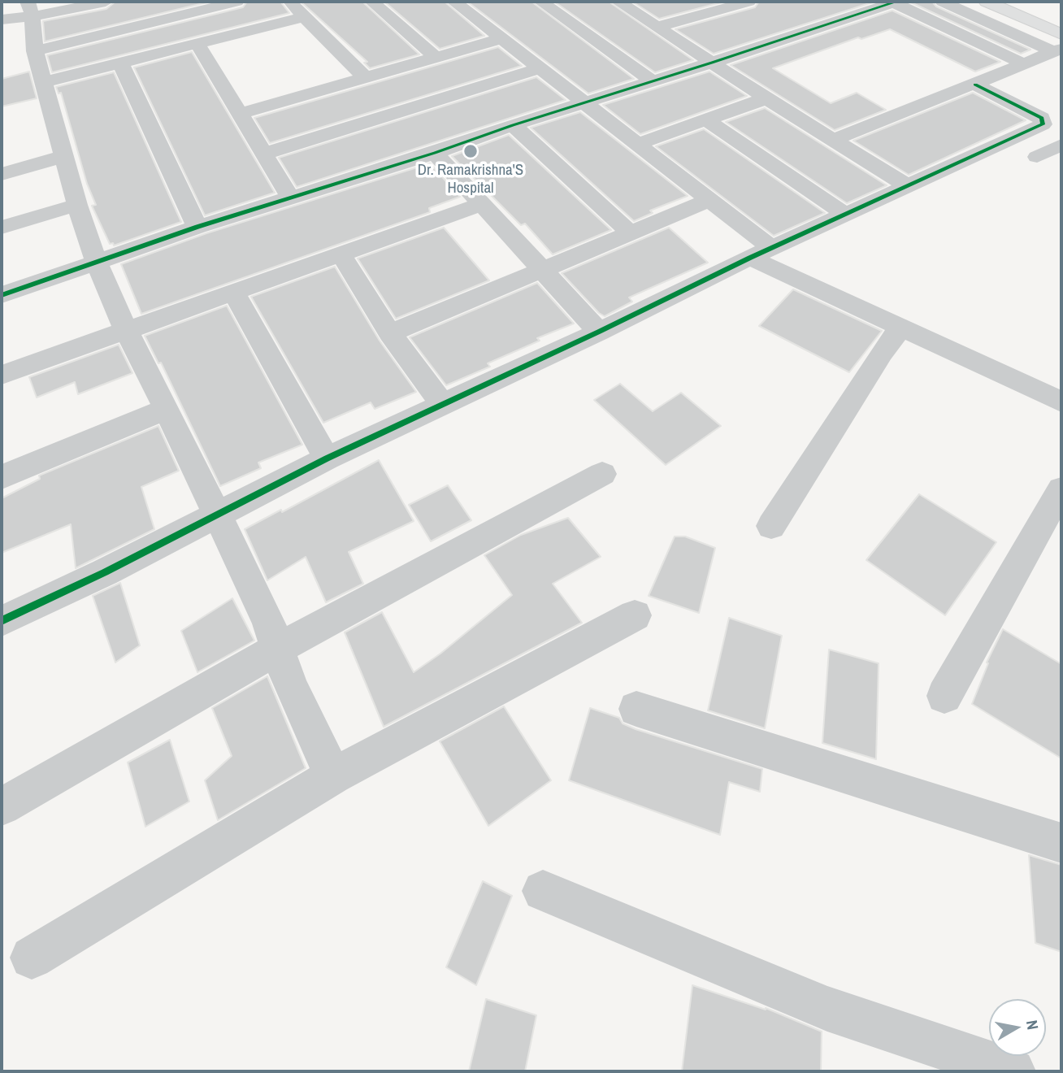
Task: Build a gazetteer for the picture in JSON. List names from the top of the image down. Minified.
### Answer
{"places":["Dr. Ramakrishna'S Hospital"],"north":"right"}
